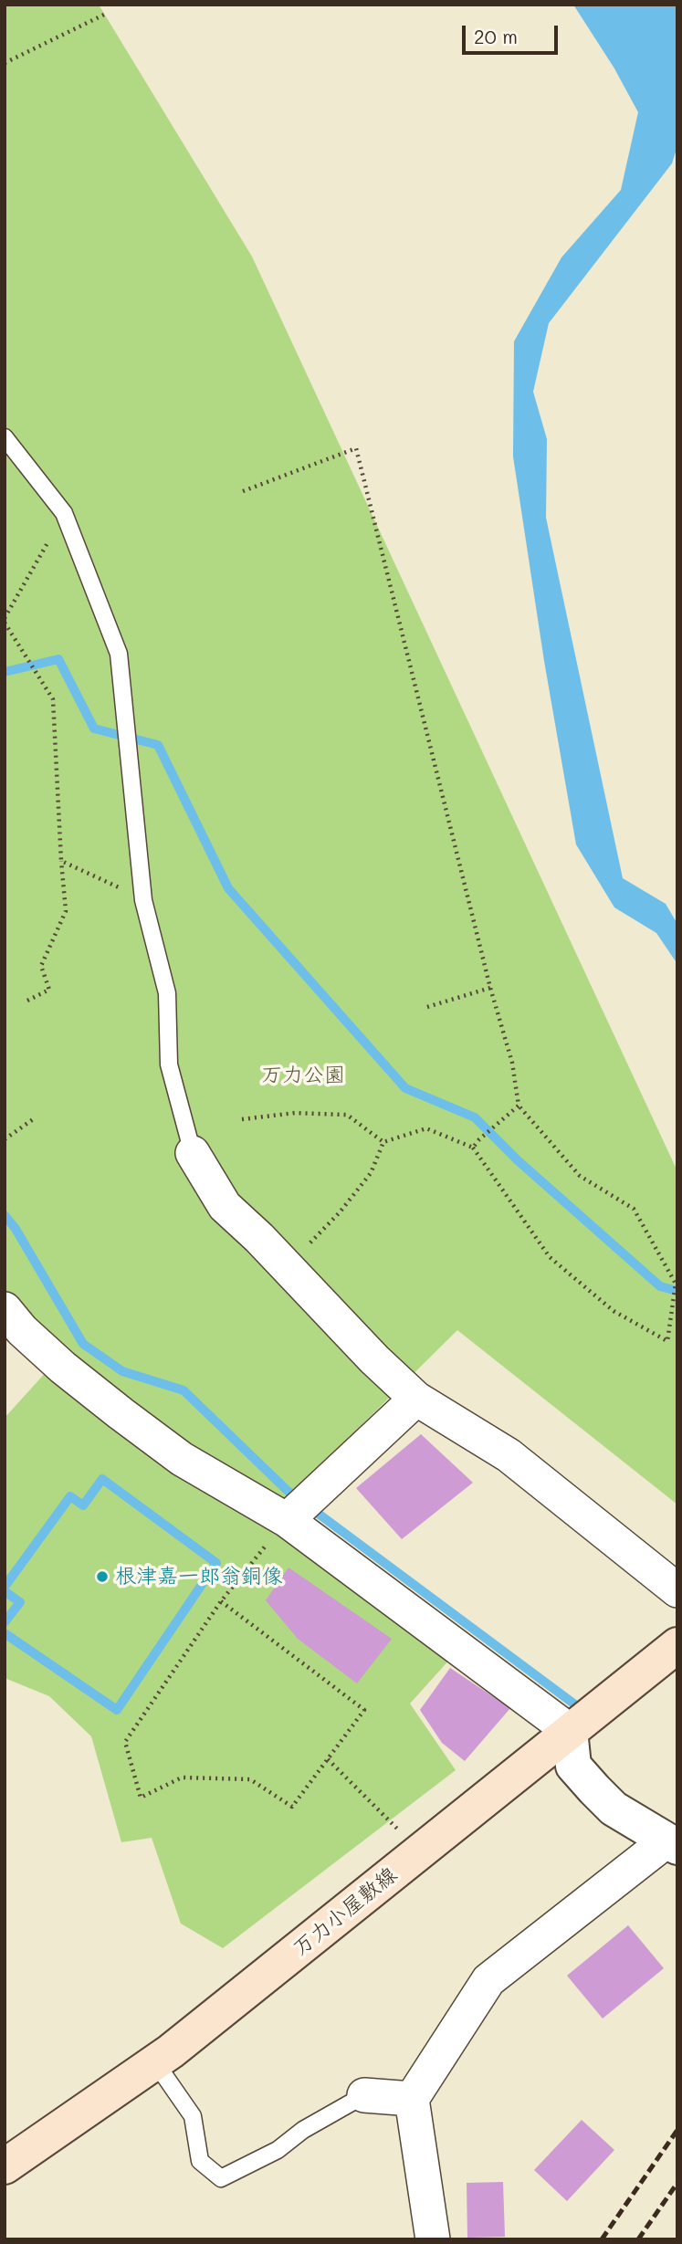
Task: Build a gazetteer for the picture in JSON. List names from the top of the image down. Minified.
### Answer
{"streets":{"main road":["万力小屋敷線"]},"parks":["万力公園"],"places":["根津嘉一郎翁銅像"],"scale_bar":"20 m"}
